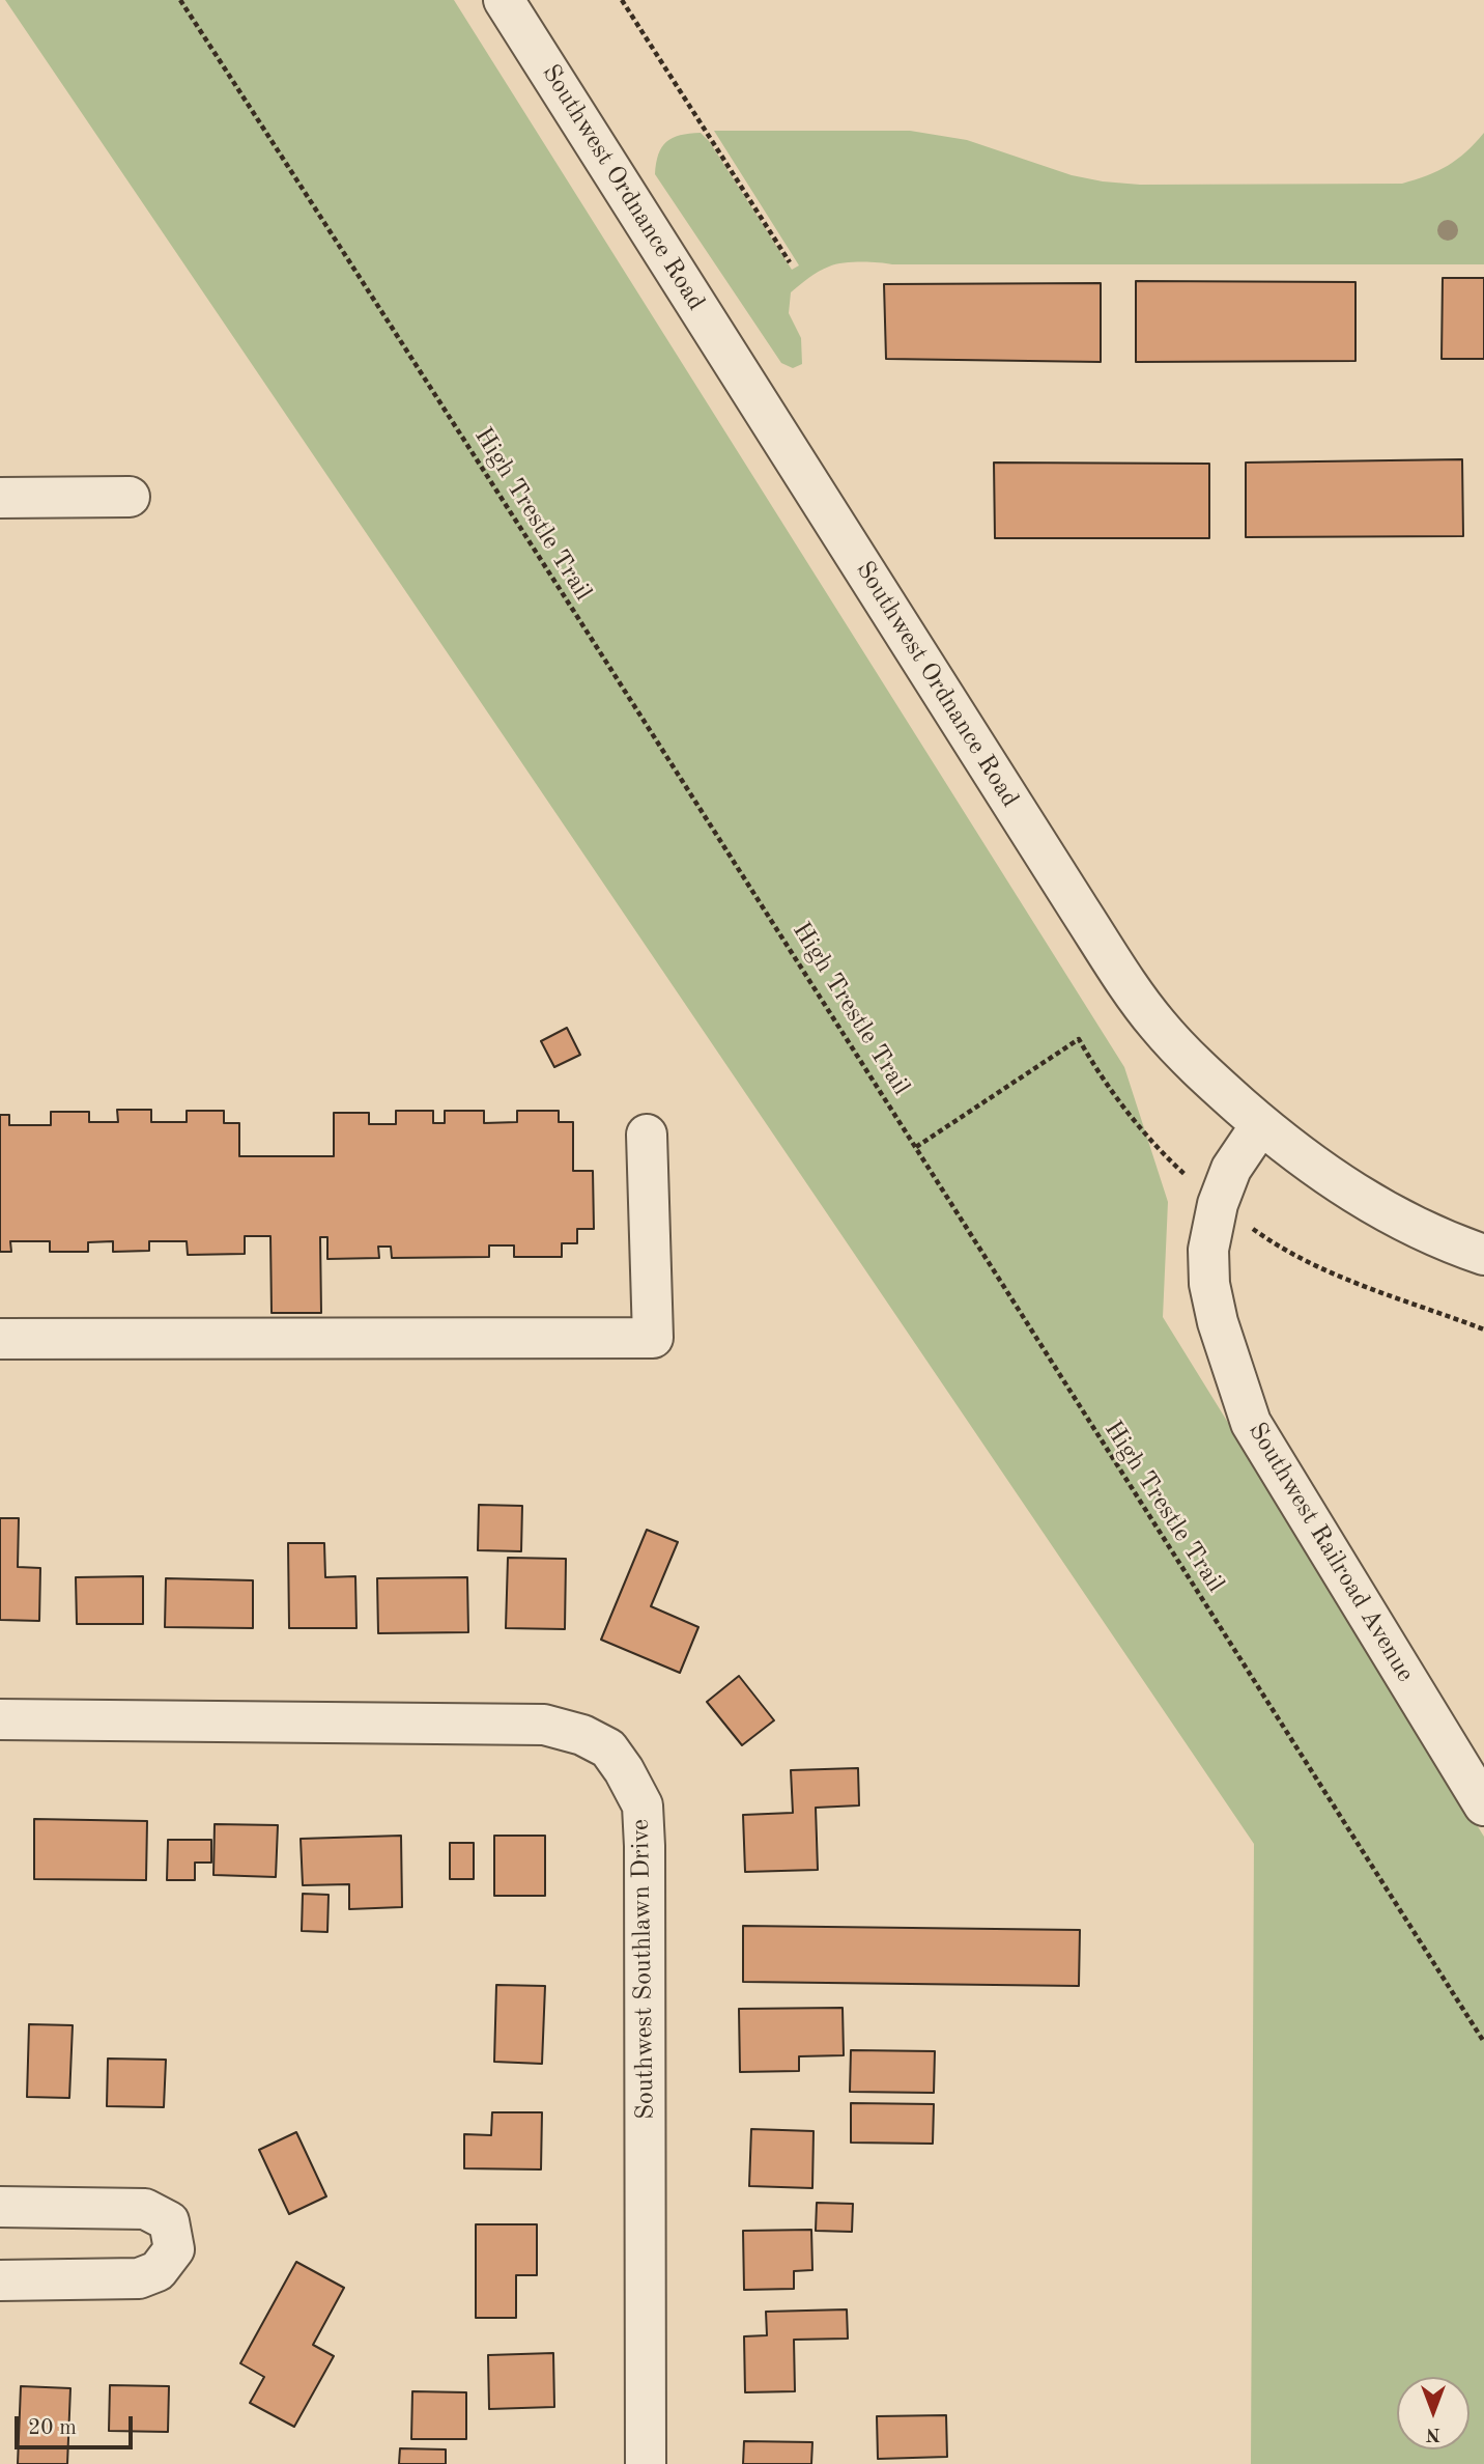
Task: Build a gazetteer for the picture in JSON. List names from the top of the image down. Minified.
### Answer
{"streets":{"street":["Southwest Ordnance Road","Southwest Railroad Avenue","Southwest Southlawn Drive"],"path":["High Trestle Trail"]},"crossings":[["Southwest Ordnance Road","Southwest Railroad Avenue"]],"scale_bar":"20 m","north":"bottom"}
